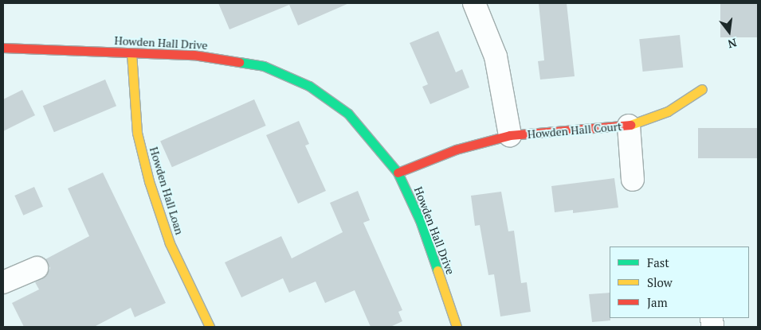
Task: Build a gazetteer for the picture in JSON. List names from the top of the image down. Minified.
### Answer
{"streets":{"street":["Howden Hall Drive","Howden Hall Court","Howden Hall Loan"]},"crossings":[["Howden Hall Drive","Howden Hall Court"],["Howden Hall Drive","Howden Hall Loan"]],"legend":["Fast","Slow","Jam"],"north":"bottom"}
